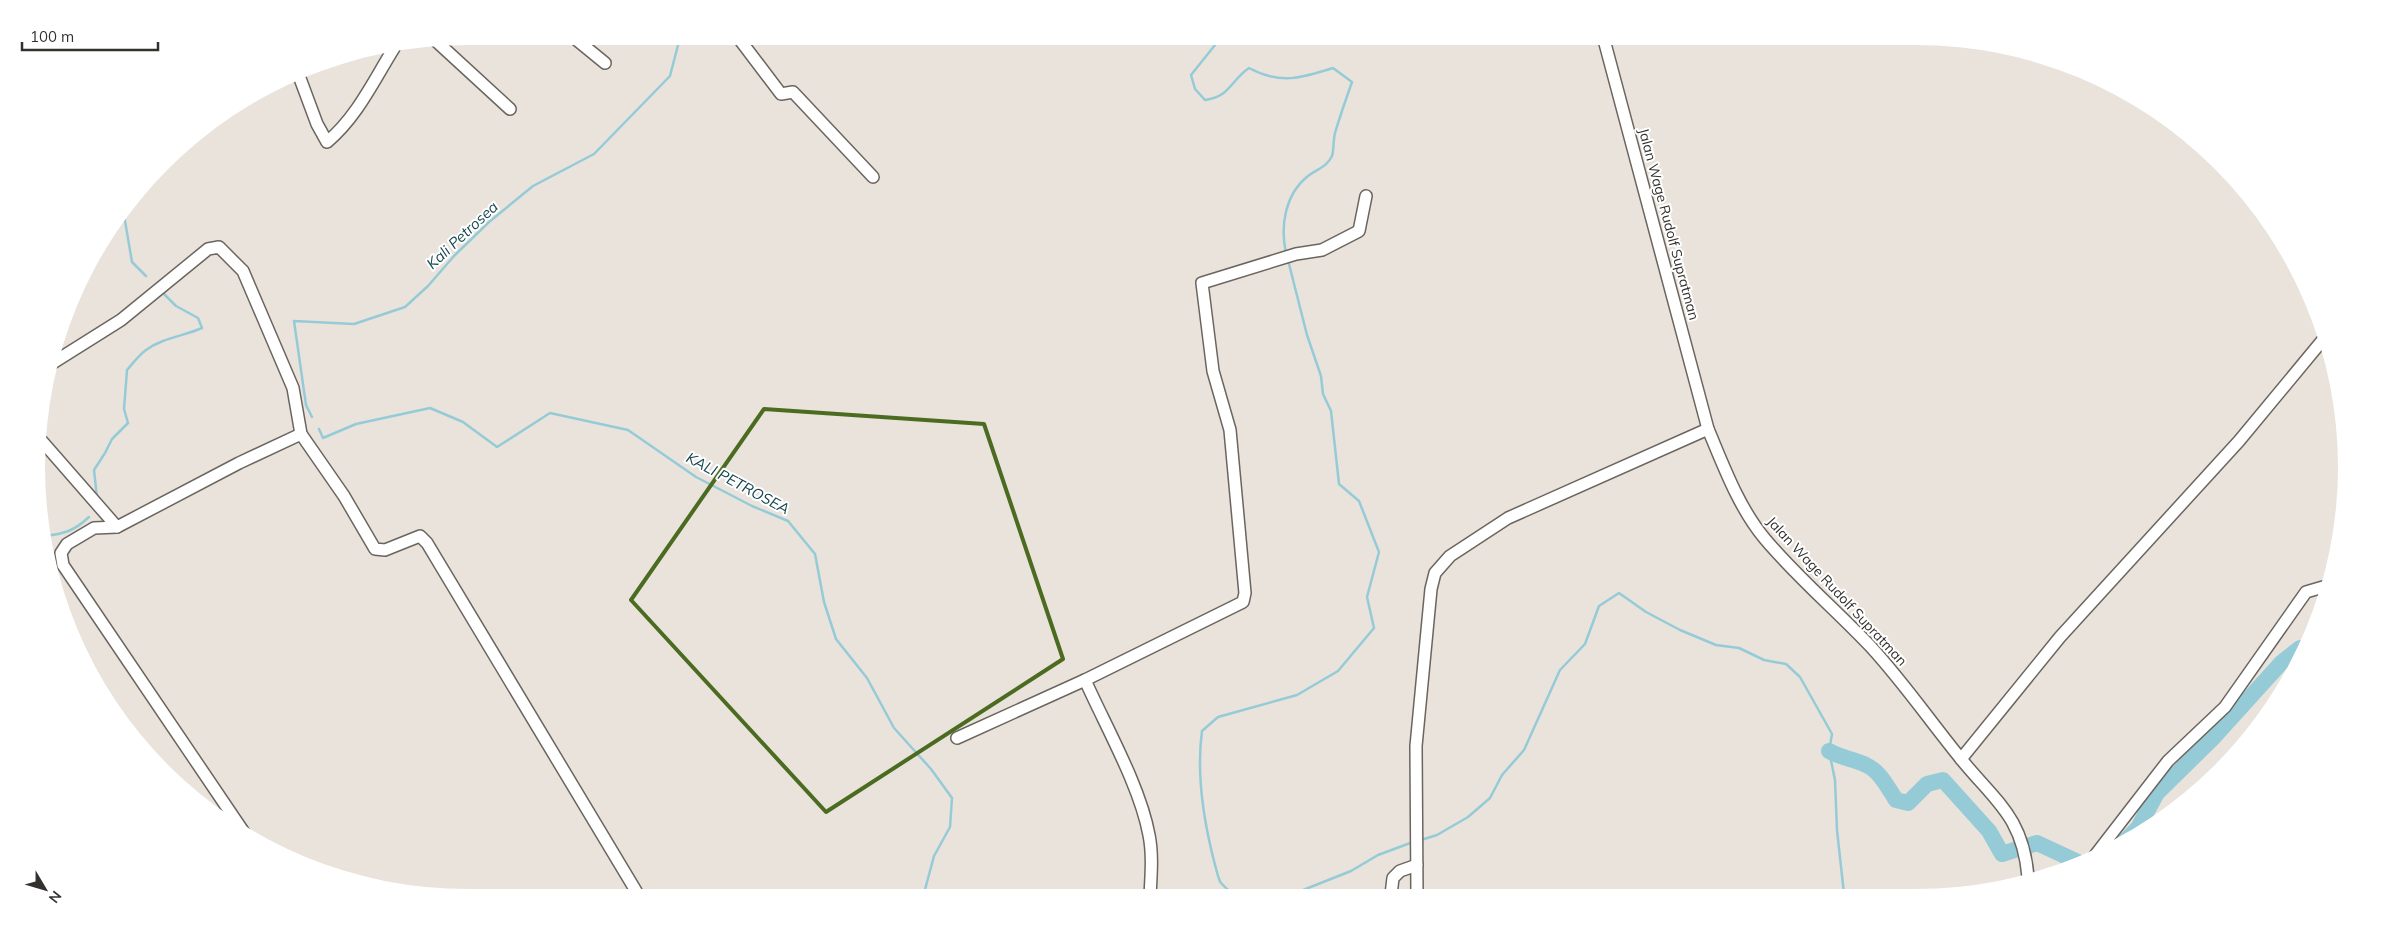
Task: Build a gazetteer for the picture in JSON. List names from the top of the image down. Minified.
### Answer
{"streets":{"street":["Jalan Wage Rudolf Supratman"]},"water":["Kali Petrosea","KALI PETROSEA"],"scale_bar":"100 m","north":"bottom right"}
